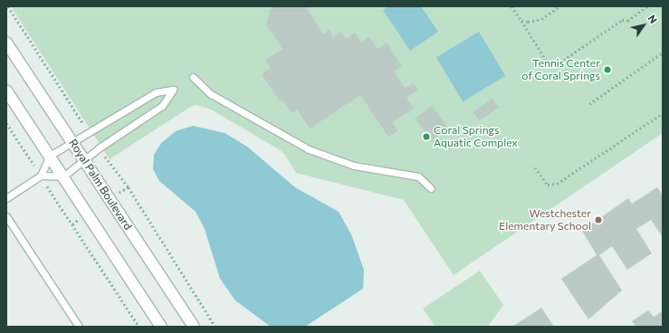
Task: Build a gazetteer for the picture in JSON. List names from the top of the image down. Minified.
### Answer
{"streets":{"street":["Royal Palm Boulevard"]},"places":["Tennis Center of Coral Springs","Coral Springs Aquatic Complex","Westchester Elementary School"],"north":"top right"}
